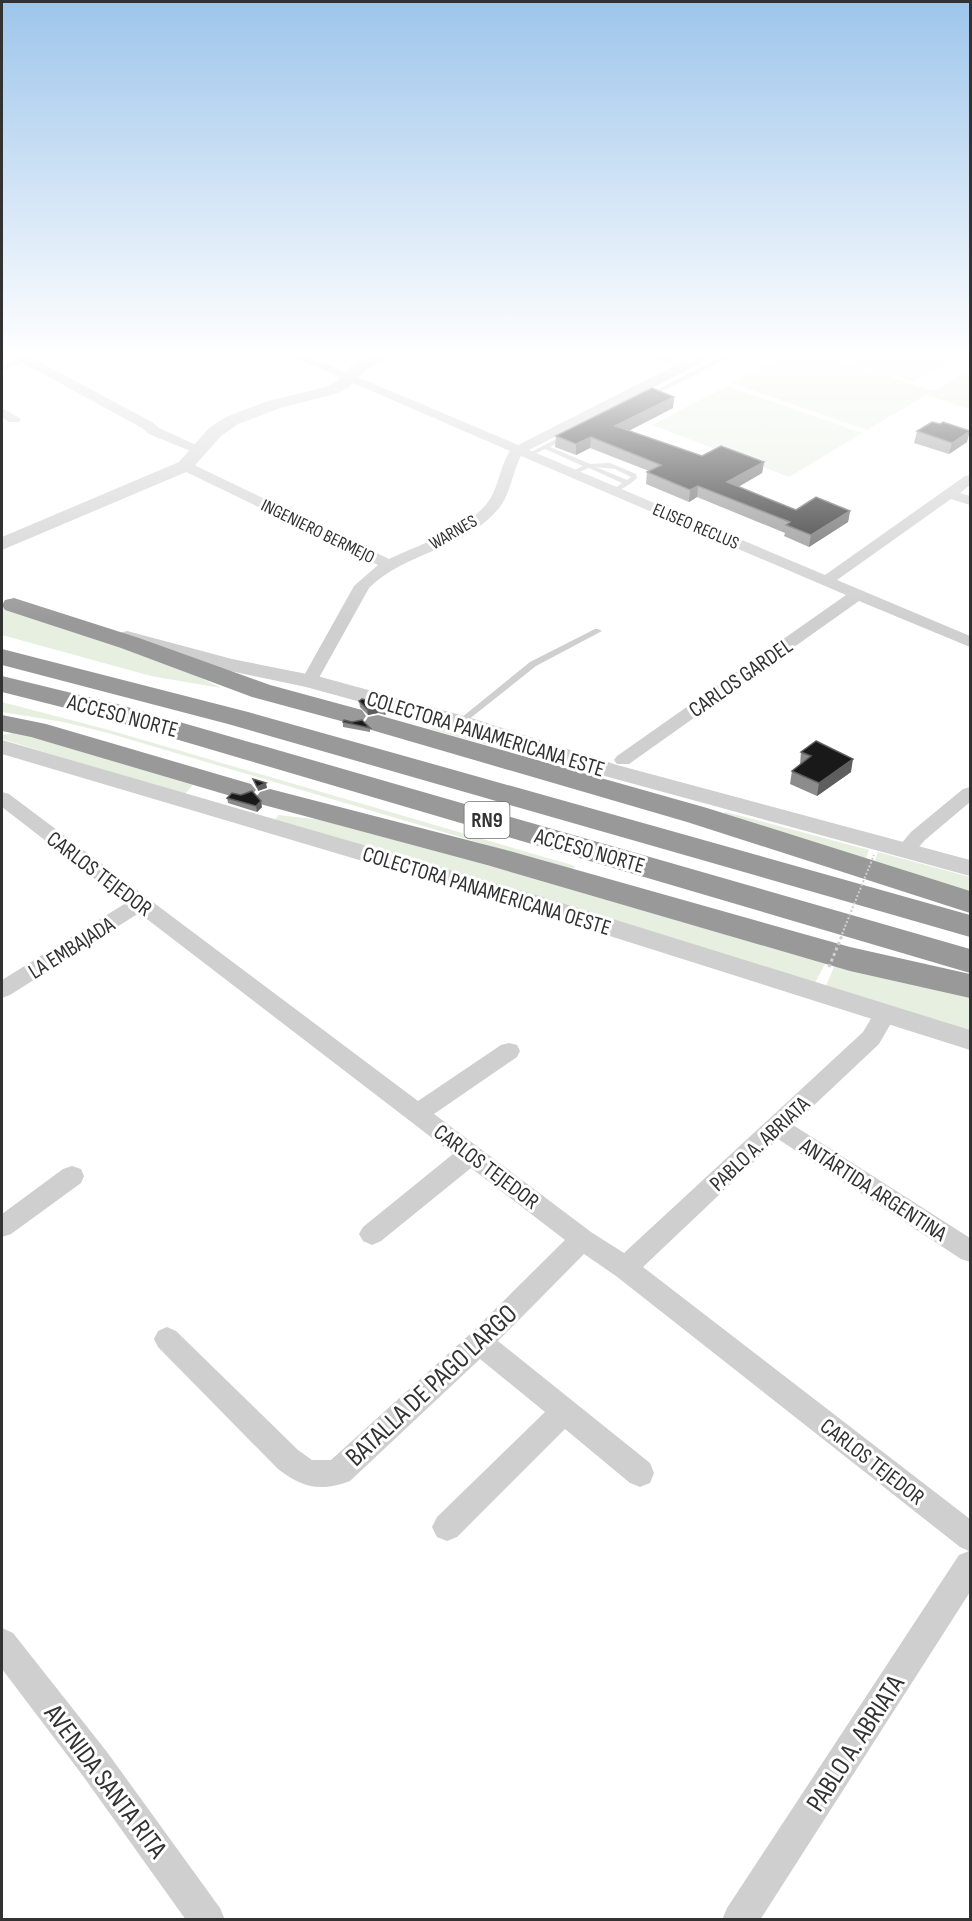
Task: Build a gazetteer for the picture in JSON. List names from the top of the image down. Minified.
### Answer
{"streets":{"highway":["ACCESO NORTE","RN9"],"street":["ELISEO RECLUS","INGENIERO BERMEJO","WARNES","CARLOS GARDEL","COLECTORA PANAMERICANA ESTE","CARLOS TEJEDOR","COLECTORA PANAMERICANA OESTE","LA EMBAJADA","PABLO A. ABRIATA","ANTÁRTIDA ARGENTINA","BATALLA DE PAGO LARGO","AVENIDA SANTA RITA"]},"crossings":[["ELISEO RECLUS","WARNES"],["ELISEO RECLUS","CARLOS GARDEL"],["INGENIERO BERMEJO","WARNES"],["WARNES","COLECTORA PANAMERICANA ESTE"],["CARLOS TEJEDOR","LA EMBAJADA"],["CARLOS TEJEDOR","PABLO A. ABRIATA"],["CARLOS TEJEDOR","BATALLA DE PAGO LARGO"],["COLECTORA PANAMERICANA OESTE","PABLO A. ABRIATA"],["PABLO A. ABRIATA","ANTÁRTIDA ARGENTINA"]]}
